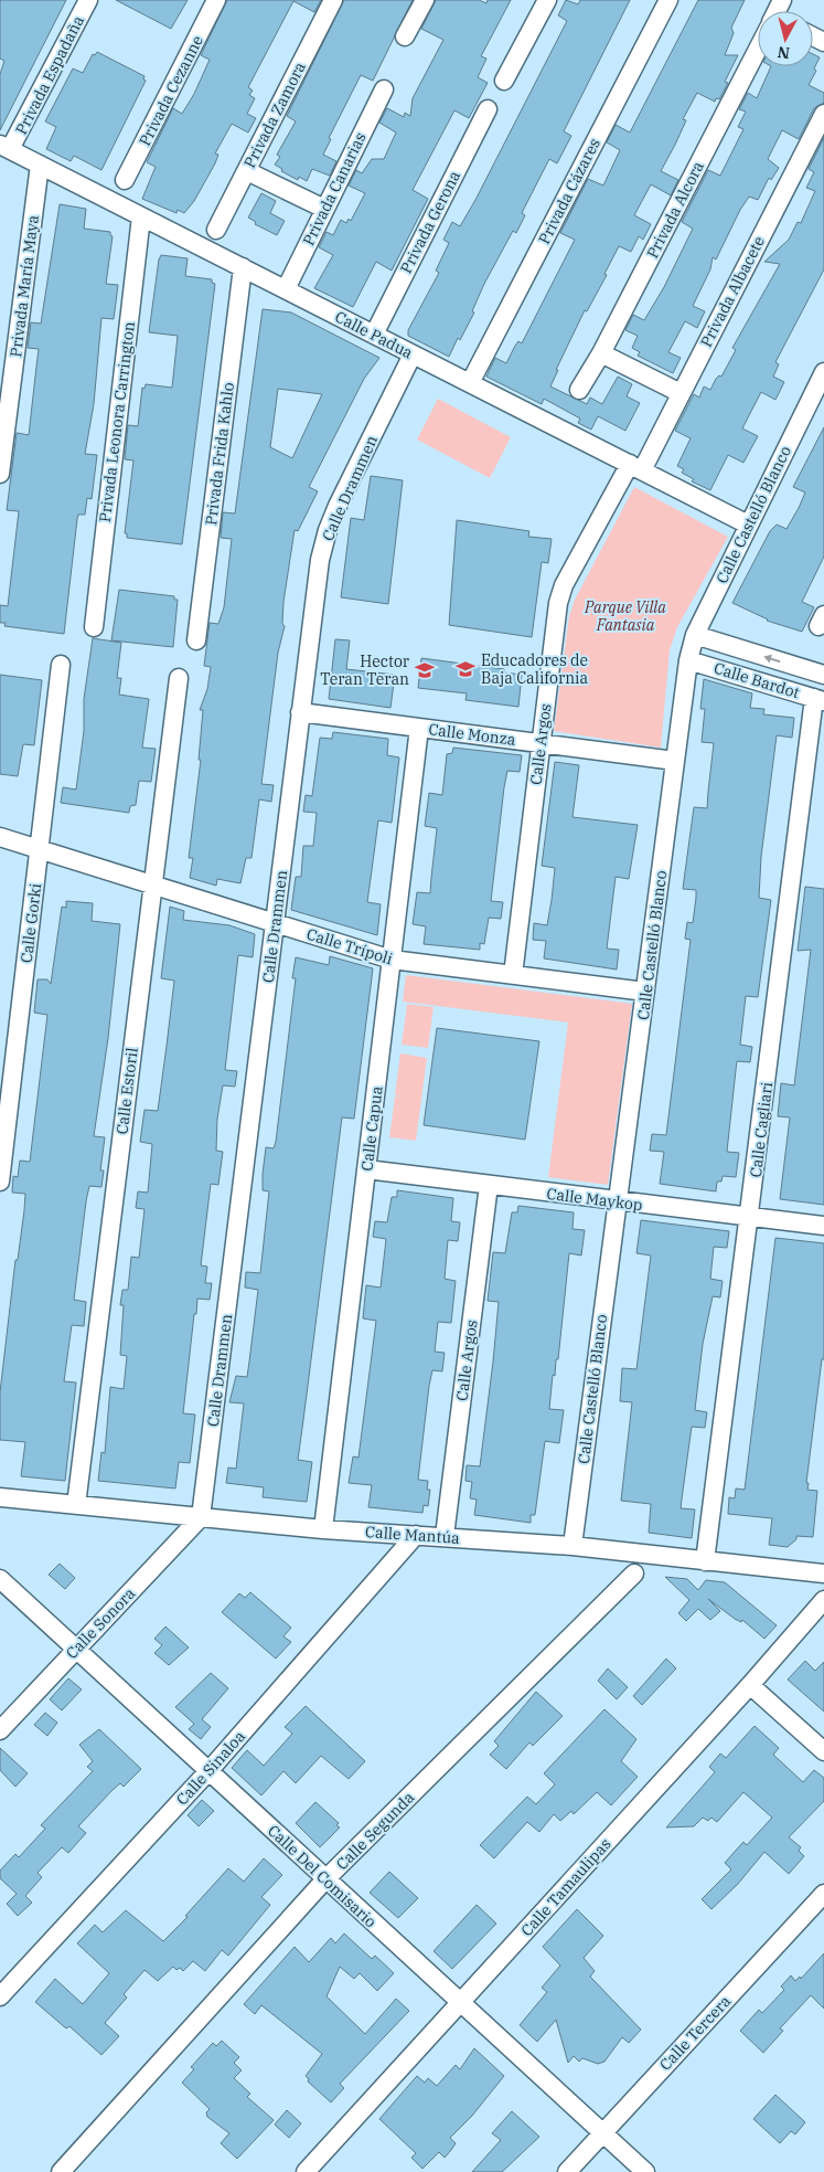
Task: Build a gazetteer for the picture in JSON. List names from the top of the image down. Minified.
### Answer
{"streets":{"street":["Privada Espadaña","Privada Cezanne","Privada Zamora","Privada Canarias","Privada Cázares","Privada Alcora","Privada Gerona","Privada María Maya","Privada Albacete","Calle Padua","Privada Leonora Carrington","Privada Frida Kahlo","Calle Drammen","Calle Castelló Blanco","Calle Bardot","Calle Monza","Calle Argos","Calle Gorki","Calle Trípoli","Calle Estoril","Calle Capua","Calle Cagliari","Calle Maykop","Calle Mantúa","Calle Sonora","Calle Sinaloa","Calle Segunda","Calle Del Comisario","Calle Tamaulipas","Calle Tercera"]},"crossings":[["Privada Espadaña","Calle Padua"],["Privada Canarias","Calle Padua"],["Privada Cázares","Calle Padua"],["Privada Gerona","Calle Padua"],["Privada María Maya","Calle Padua"],["Privada Albacete","Calle Padua"],["Privada Albacete","Calle Argos"],["Calle Padua","Privada Leonora Carrington"],["Calle Padua","Privada Frida Kahlo"],["Calle Padua","Calle Drammen"],["Calle Padua","Calle Castelló Blanco"],["Calle Padua","Calle Argos"],["Calle Drammen","Calle Monza"],["Calle Drammen","Calle Trípoli"],["Calle Drammen","Calle Mantúa"],["Calle Drammen","Calle Sonora"],["Calle Castelló Blanco","Calle Bardot"],["Calle Castelló Blanco","Calle Monza"],["Calle Castelló Blanco","Calle Trípoli"],["Calle Castelló Blanco","Calle Maykop"],["Calle Castelló Blanco","Calle Mantúa"],["Calle Bardot","Calle Cagliari"],["Calle Monza","Calle Argos"],["Calle Monza","Calle Capua"],["Calle Argos","Calle Trípoli"],["Calle Argos","Calle Maykop"],["Calle Argos","Calle Mantúa"],["Calle Gorki","Calle Trípoli"],["Calle Trípoli","Calle Estoril"],["Calle Trípoli","Calle Capua"],["Calle Estoril","Calle Mantúa"],["Calle Capua","Calle Maykop"],["Calle Capua","Calle Mantúa"],["Calle Cagliari","Calle Maykop"],["Calle Cagliari","Calle Mantúa"],["Calle Mantúa","Calle Sonora"],["Calle Mantúa","Calle Sinaloa"],["Calle Sonora","Calle Del Comisario"],["Calle Sinaloa","Calle Del Comisario"],["Calle Segunda","Calle Del Comisario"],["Calle Del Comisario","Calle Tamaulipas"],["Calle Del Comisario","Calle Tercera"]],"parks":["Parque Villa Fantasia"],"places":{"school or university":["Educadores de Baja California","Hector Teran Teran"]},"north":"bottom"}
